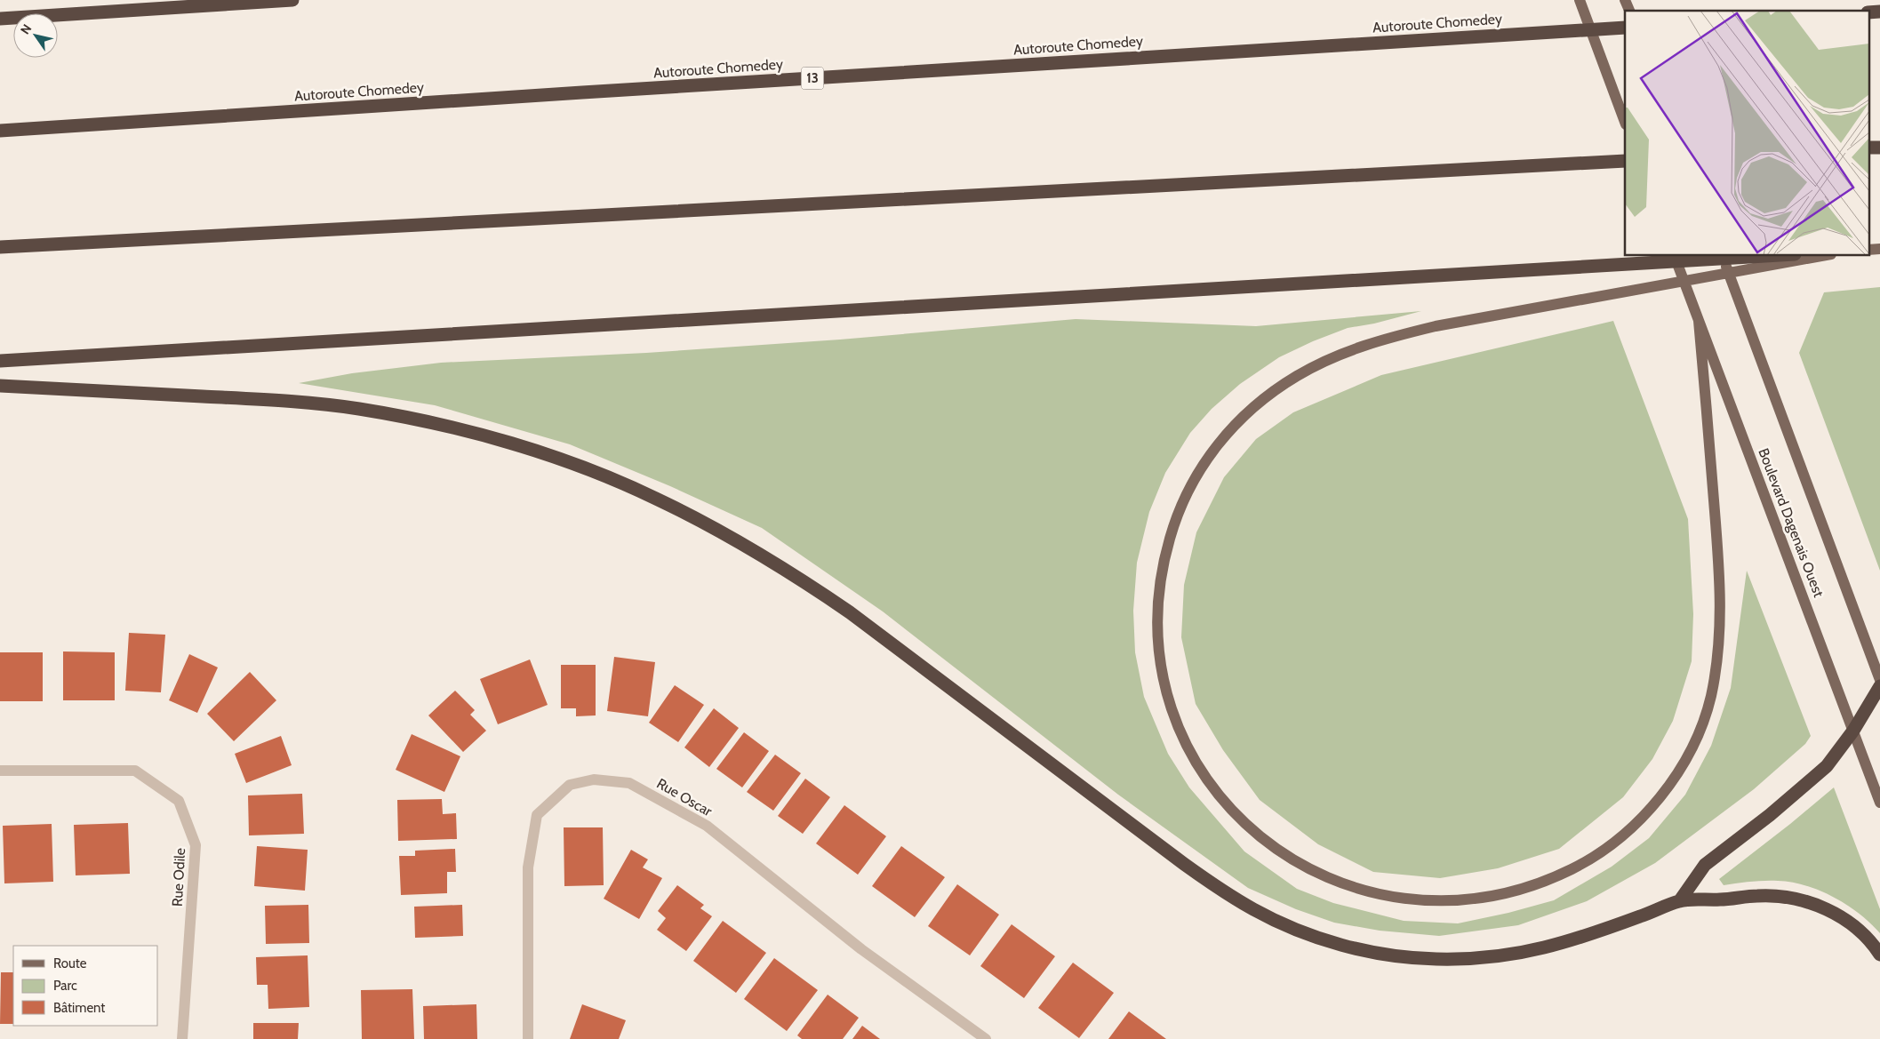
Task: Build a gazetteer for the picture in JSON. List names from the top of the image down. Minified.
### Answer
{"streets":{"highway":["Autoroute Chomedey","13"],"main road":["Boulevard Dagenais Ouest"],"street":["Rue Oscar","Rue Odile"]},"legend":["Route","Parc","Bâtiment"],"north":"top left"}
